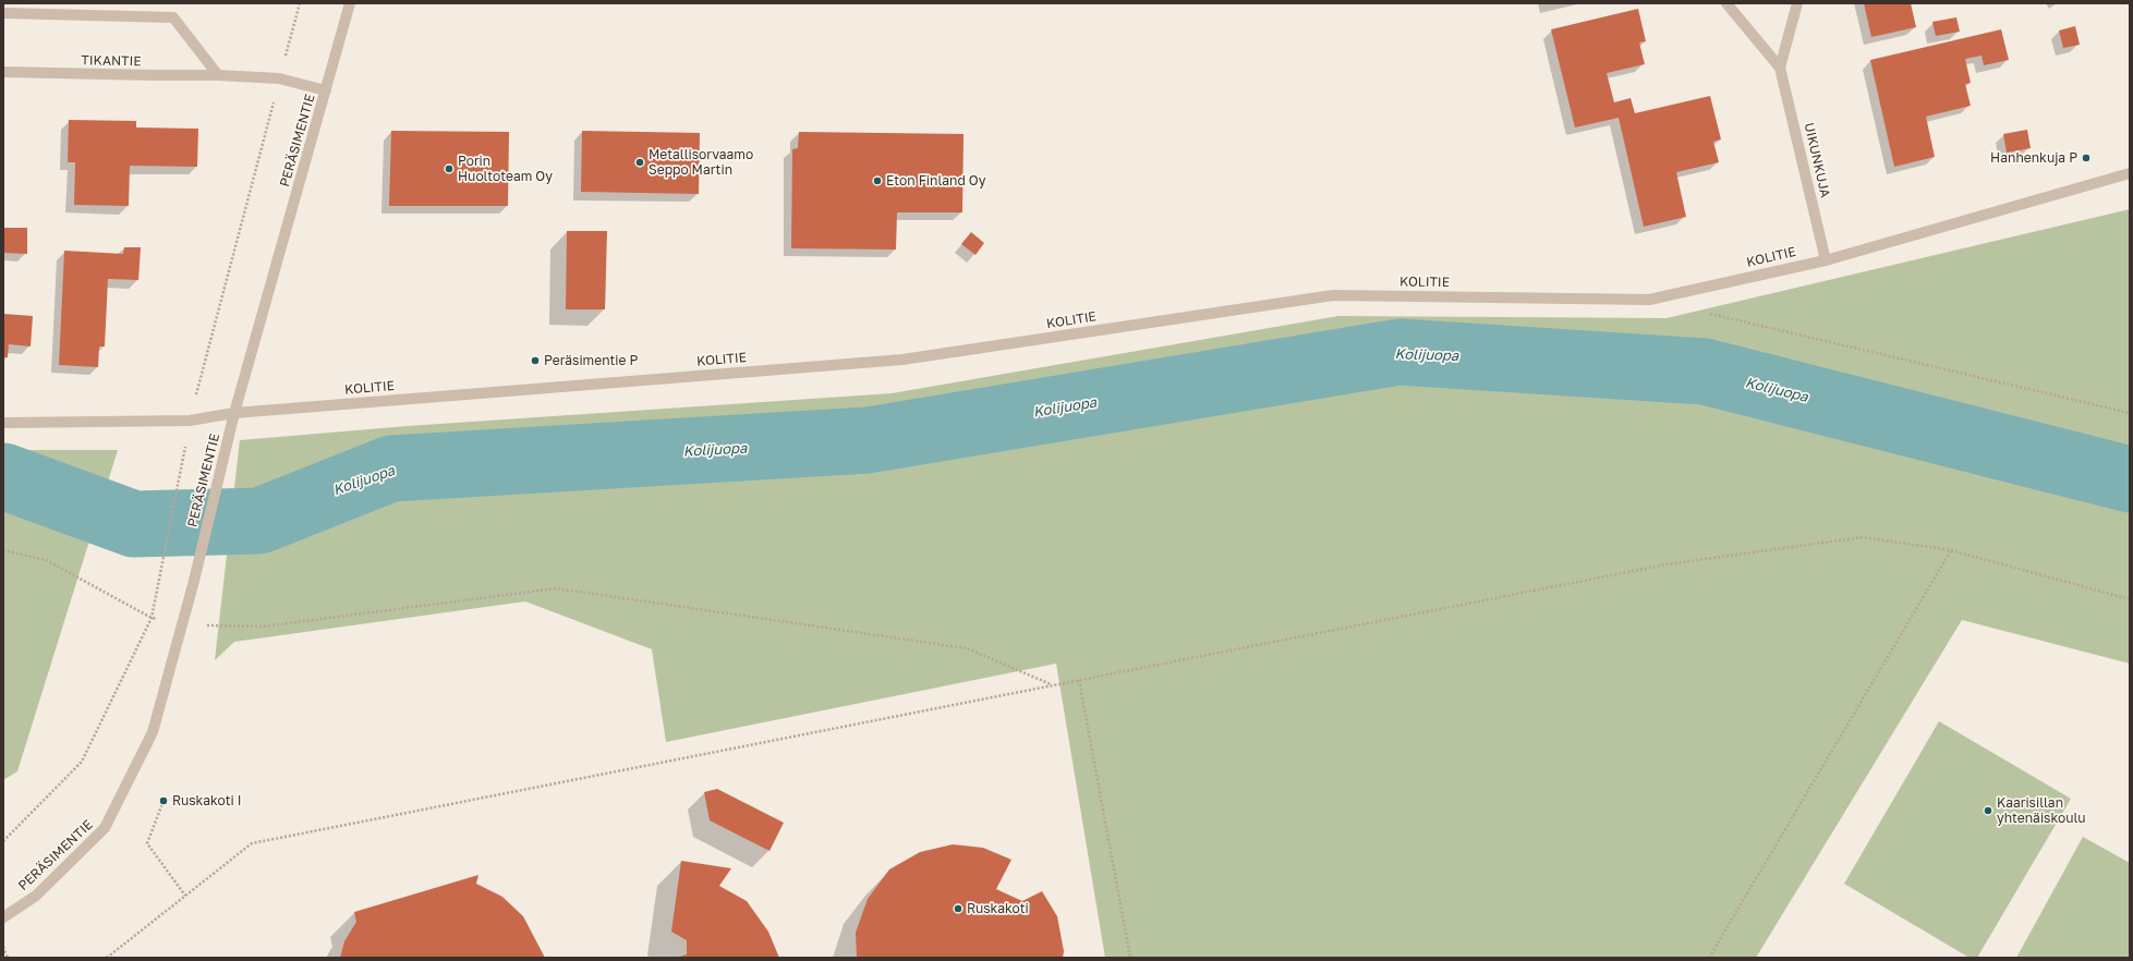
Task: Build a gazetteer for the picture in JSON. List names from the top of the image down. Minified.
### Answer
{"streets":{"street":["TIKANTIE","PERÄSIMENTIE","UIKUNKUJA","KOLITIE"]},"crossings":[["TIKANTIE","PERÄSIMENTIE"],["PERÄSIMENTIE","KOLITIE"],["UIKUNKUJA","KOLITIE"]],"water":["Kolijuopa"],"places":["Hanhenkuja P","Metallisorvaamo Seppo Martin","Porin Huoltoteam Oy","Eton Finland Oy","Peräsimentie P","Ruskakoti I","Kaarisillan yhtenäiskoulu","Ruskakoti"]}
